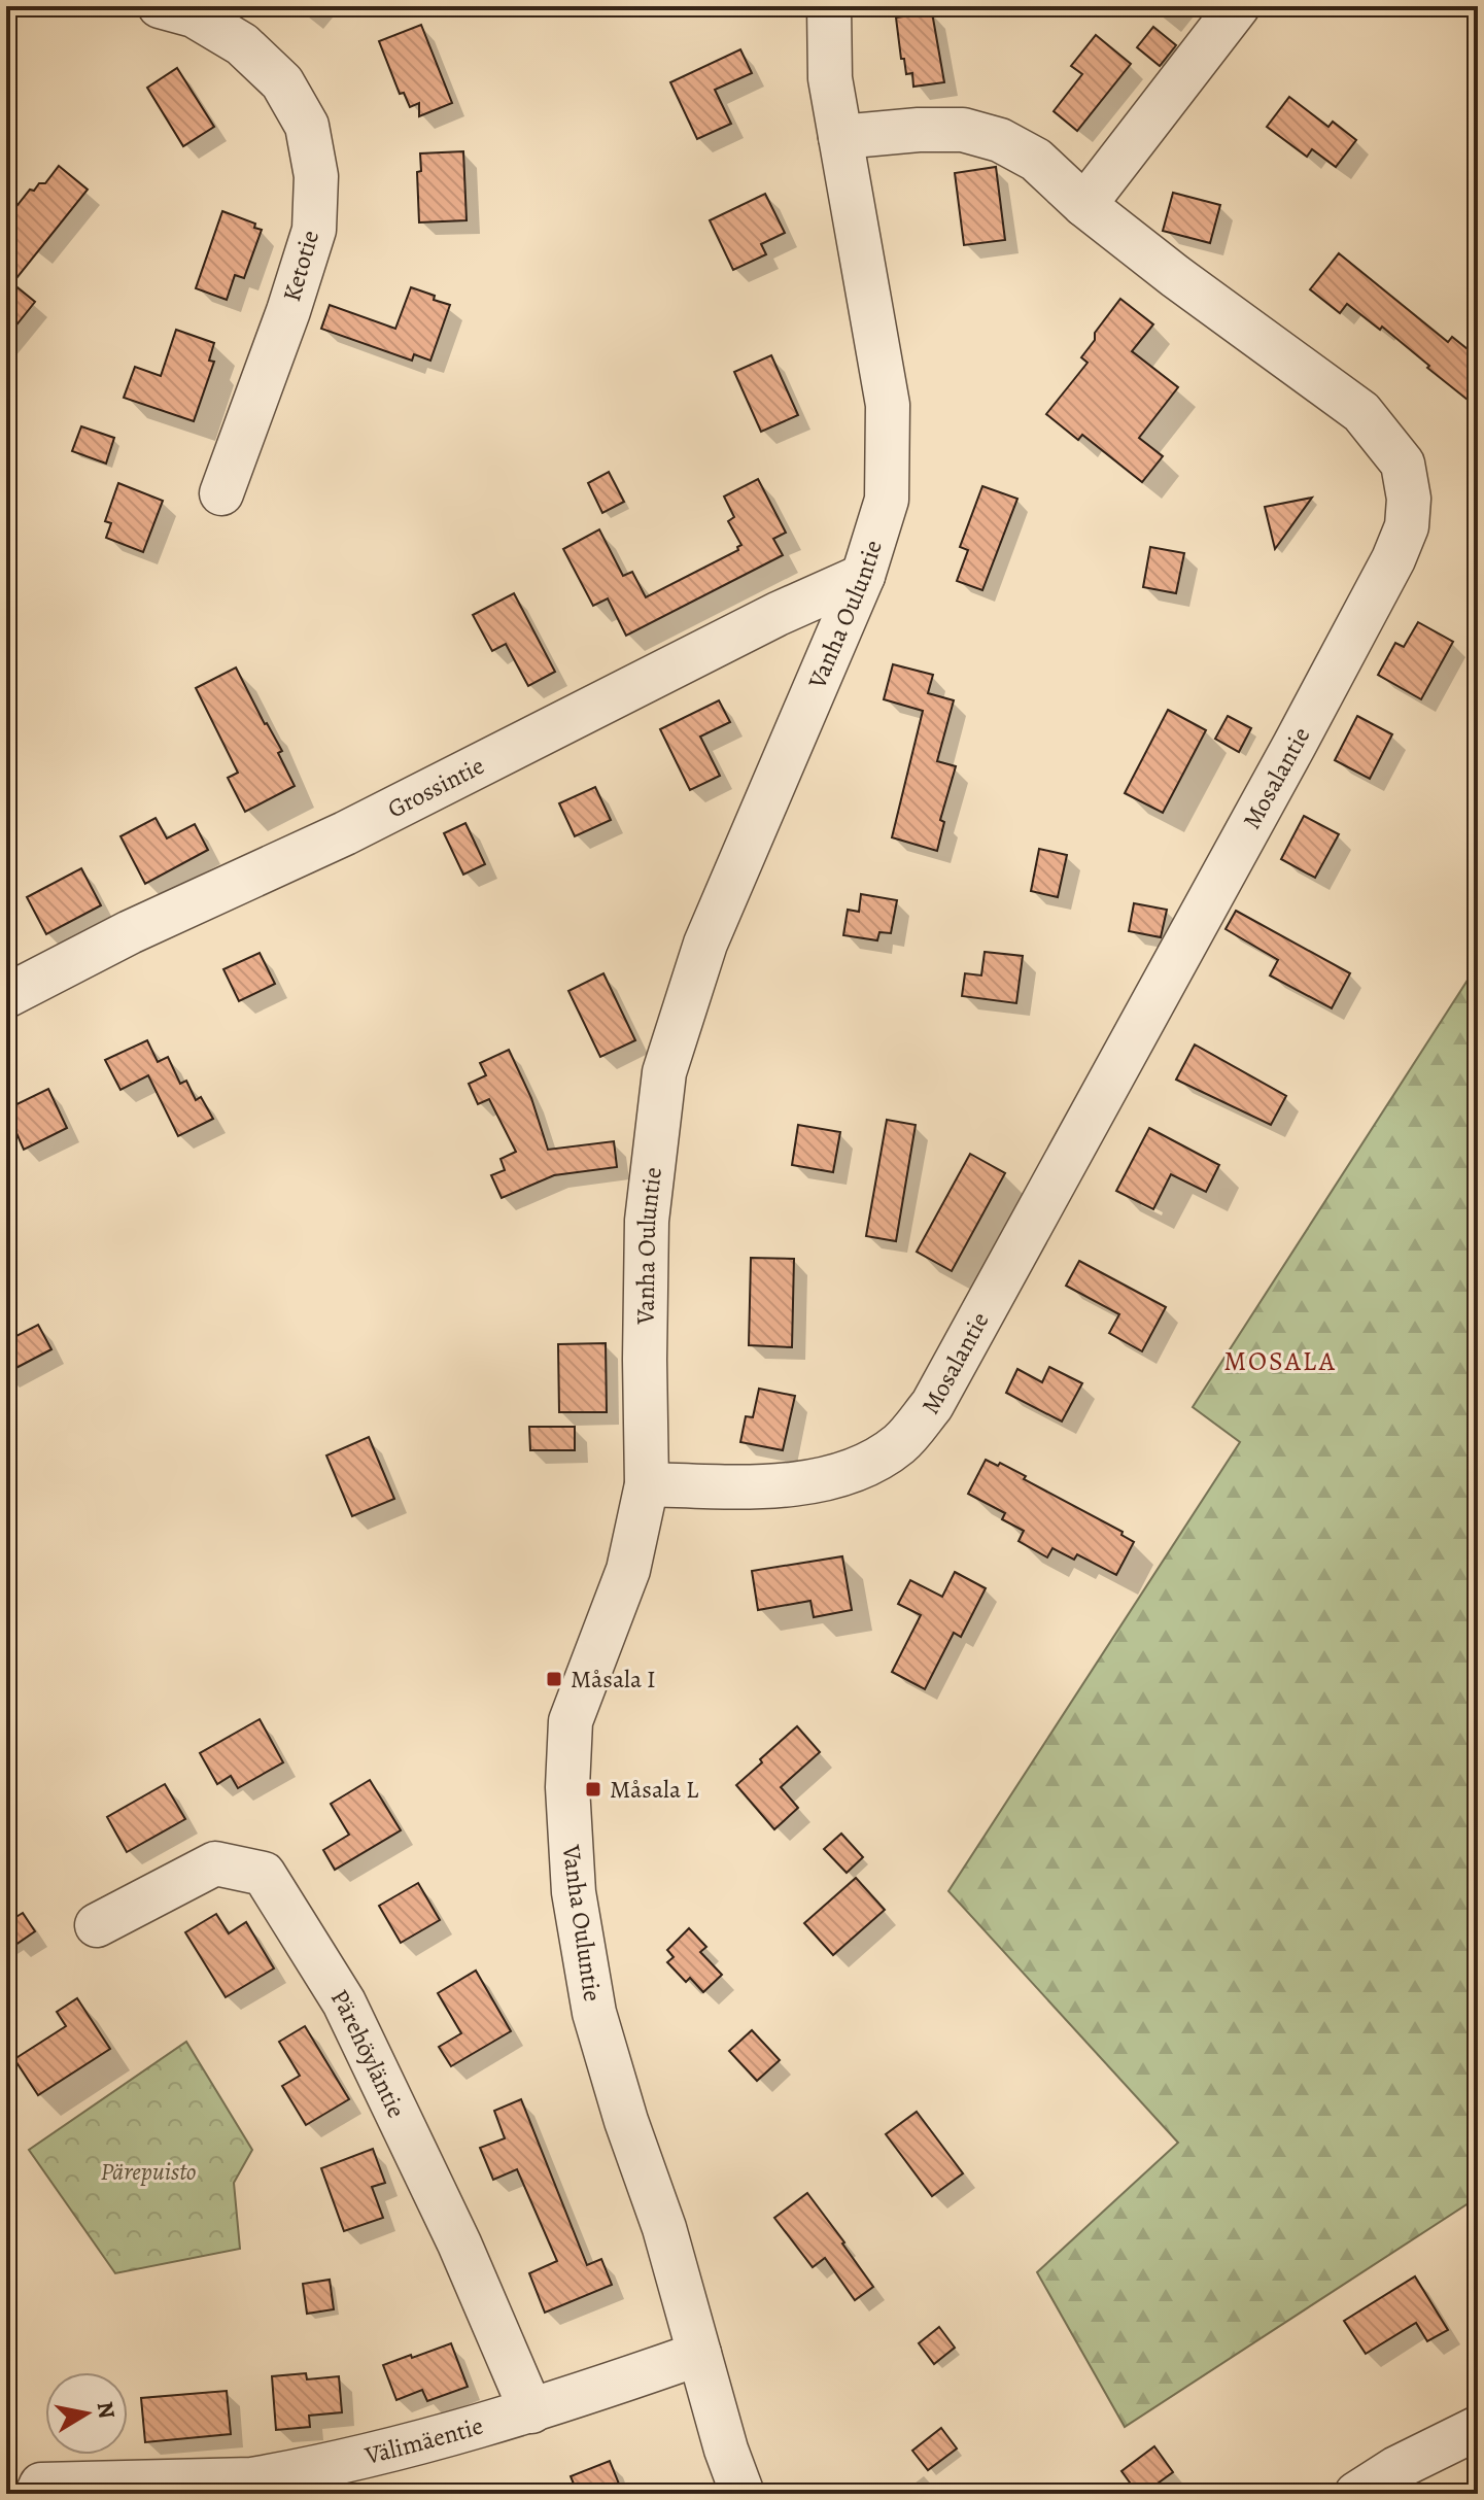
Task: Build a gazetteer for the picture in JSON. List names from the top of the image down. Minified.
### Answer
{"streets":{"street":["Ketotie","Vanha Ouluntie","Mosalantie","Grossintie","Pärehöyläntie","Välimäentie"]},"crossings":[["Vanha Ouluntie","Mosalantie"],["Vanha Ouluntie","Grossintie"],["Vanha Ouluntie","Välimäentie"],["Pärehöyläntie","Välimäentie"]],"districts":["MOSALA"],"parks":["Pärepuisto"],"places":{"transit":["Måsala I","Måsala L"]},"north":"right"}
